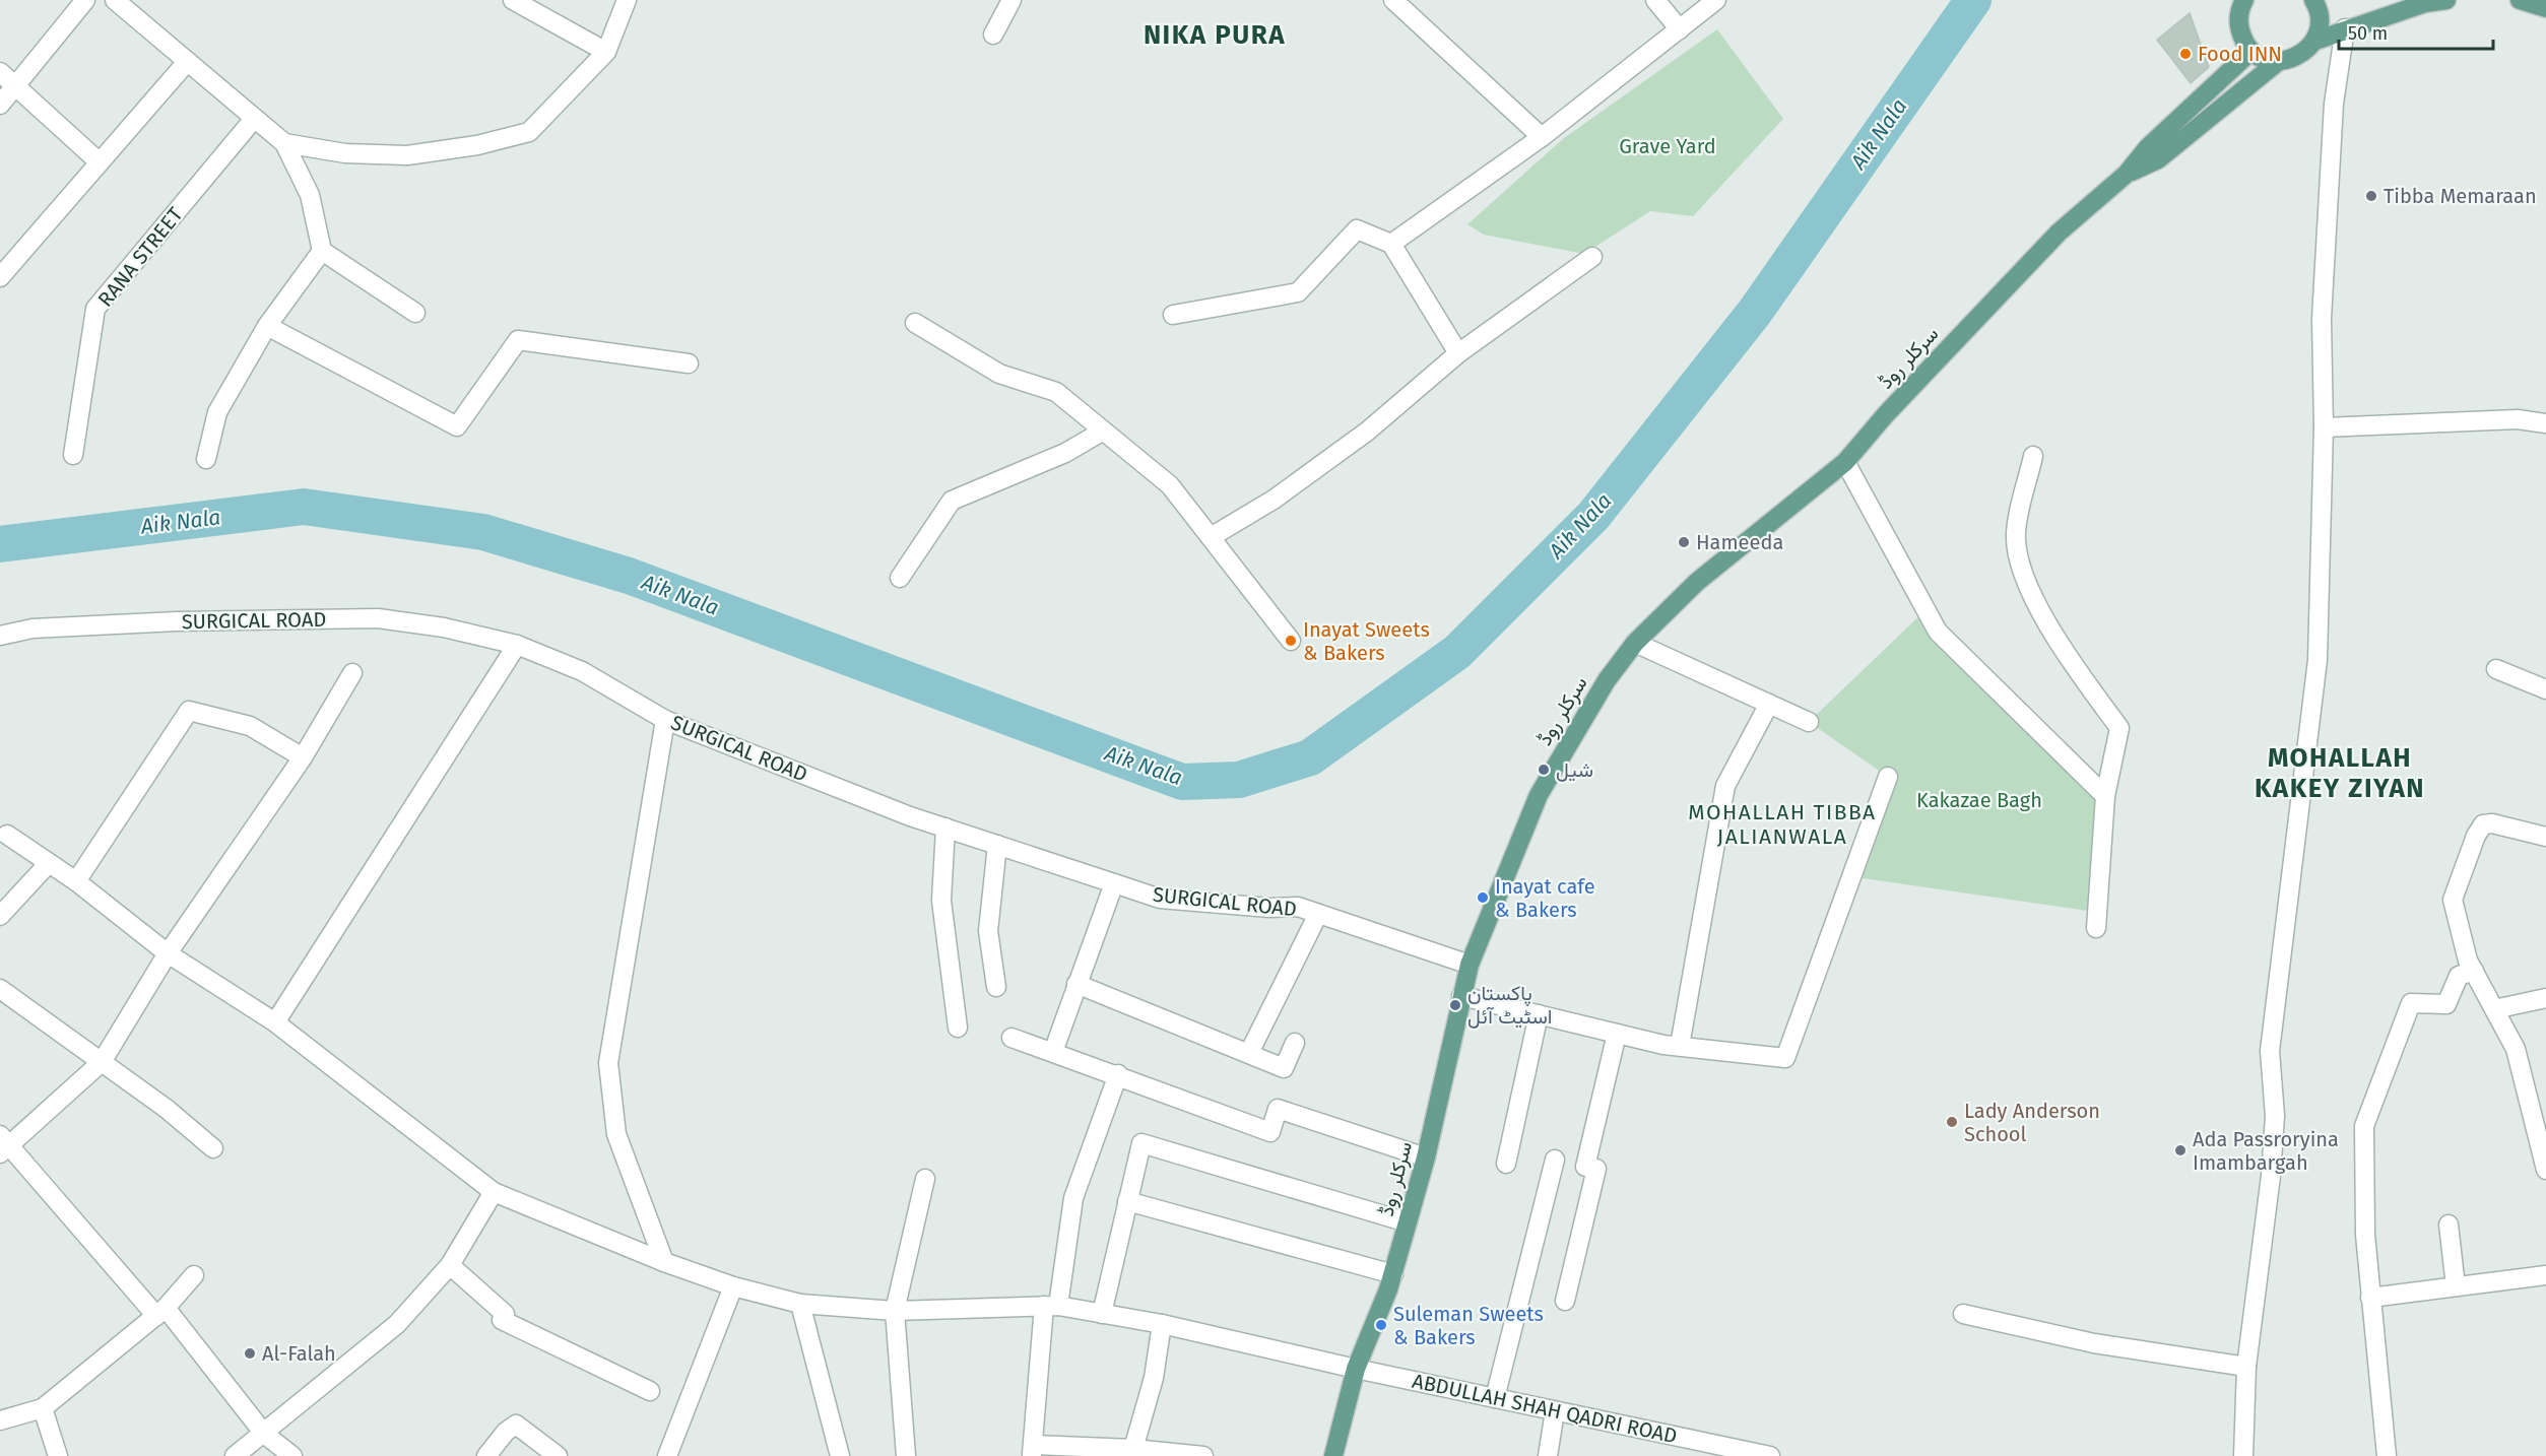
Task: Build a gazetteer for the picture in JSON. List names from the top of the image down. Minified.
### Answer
{"streets":{"main road":["سرکلر روڈ"],"street":["RANA STREET","SURGICAL ROAD","ABDULLAH SHAH QADRI ROAD"]},"crossings":[["سرکلر روڈ","SURGICAL ROAD"],["سرکلر روڈ","ABDULLAH SHAH QADRI ROAD"]],"districts":["NIKA PURA","MOHALLAH KAKEY ZIYAN","MOHALLAH TIBBA JALIANWALA"],"water":["Aik Nala"],"parks":["Grave Yard","Kakazae Bagh"],"places":["Food INN","Tibba Memaraan","Hameeda","Inayat Sweets & Bakers","شیل","Inayat cafe & Bakers","پاکستان اسٹیٹ آئل","Lady Anderson School","Ada Passroryina Imambargah","Suleman Sweets & Bakers","Al-Falah"],"scale_bar":"50 m"}
